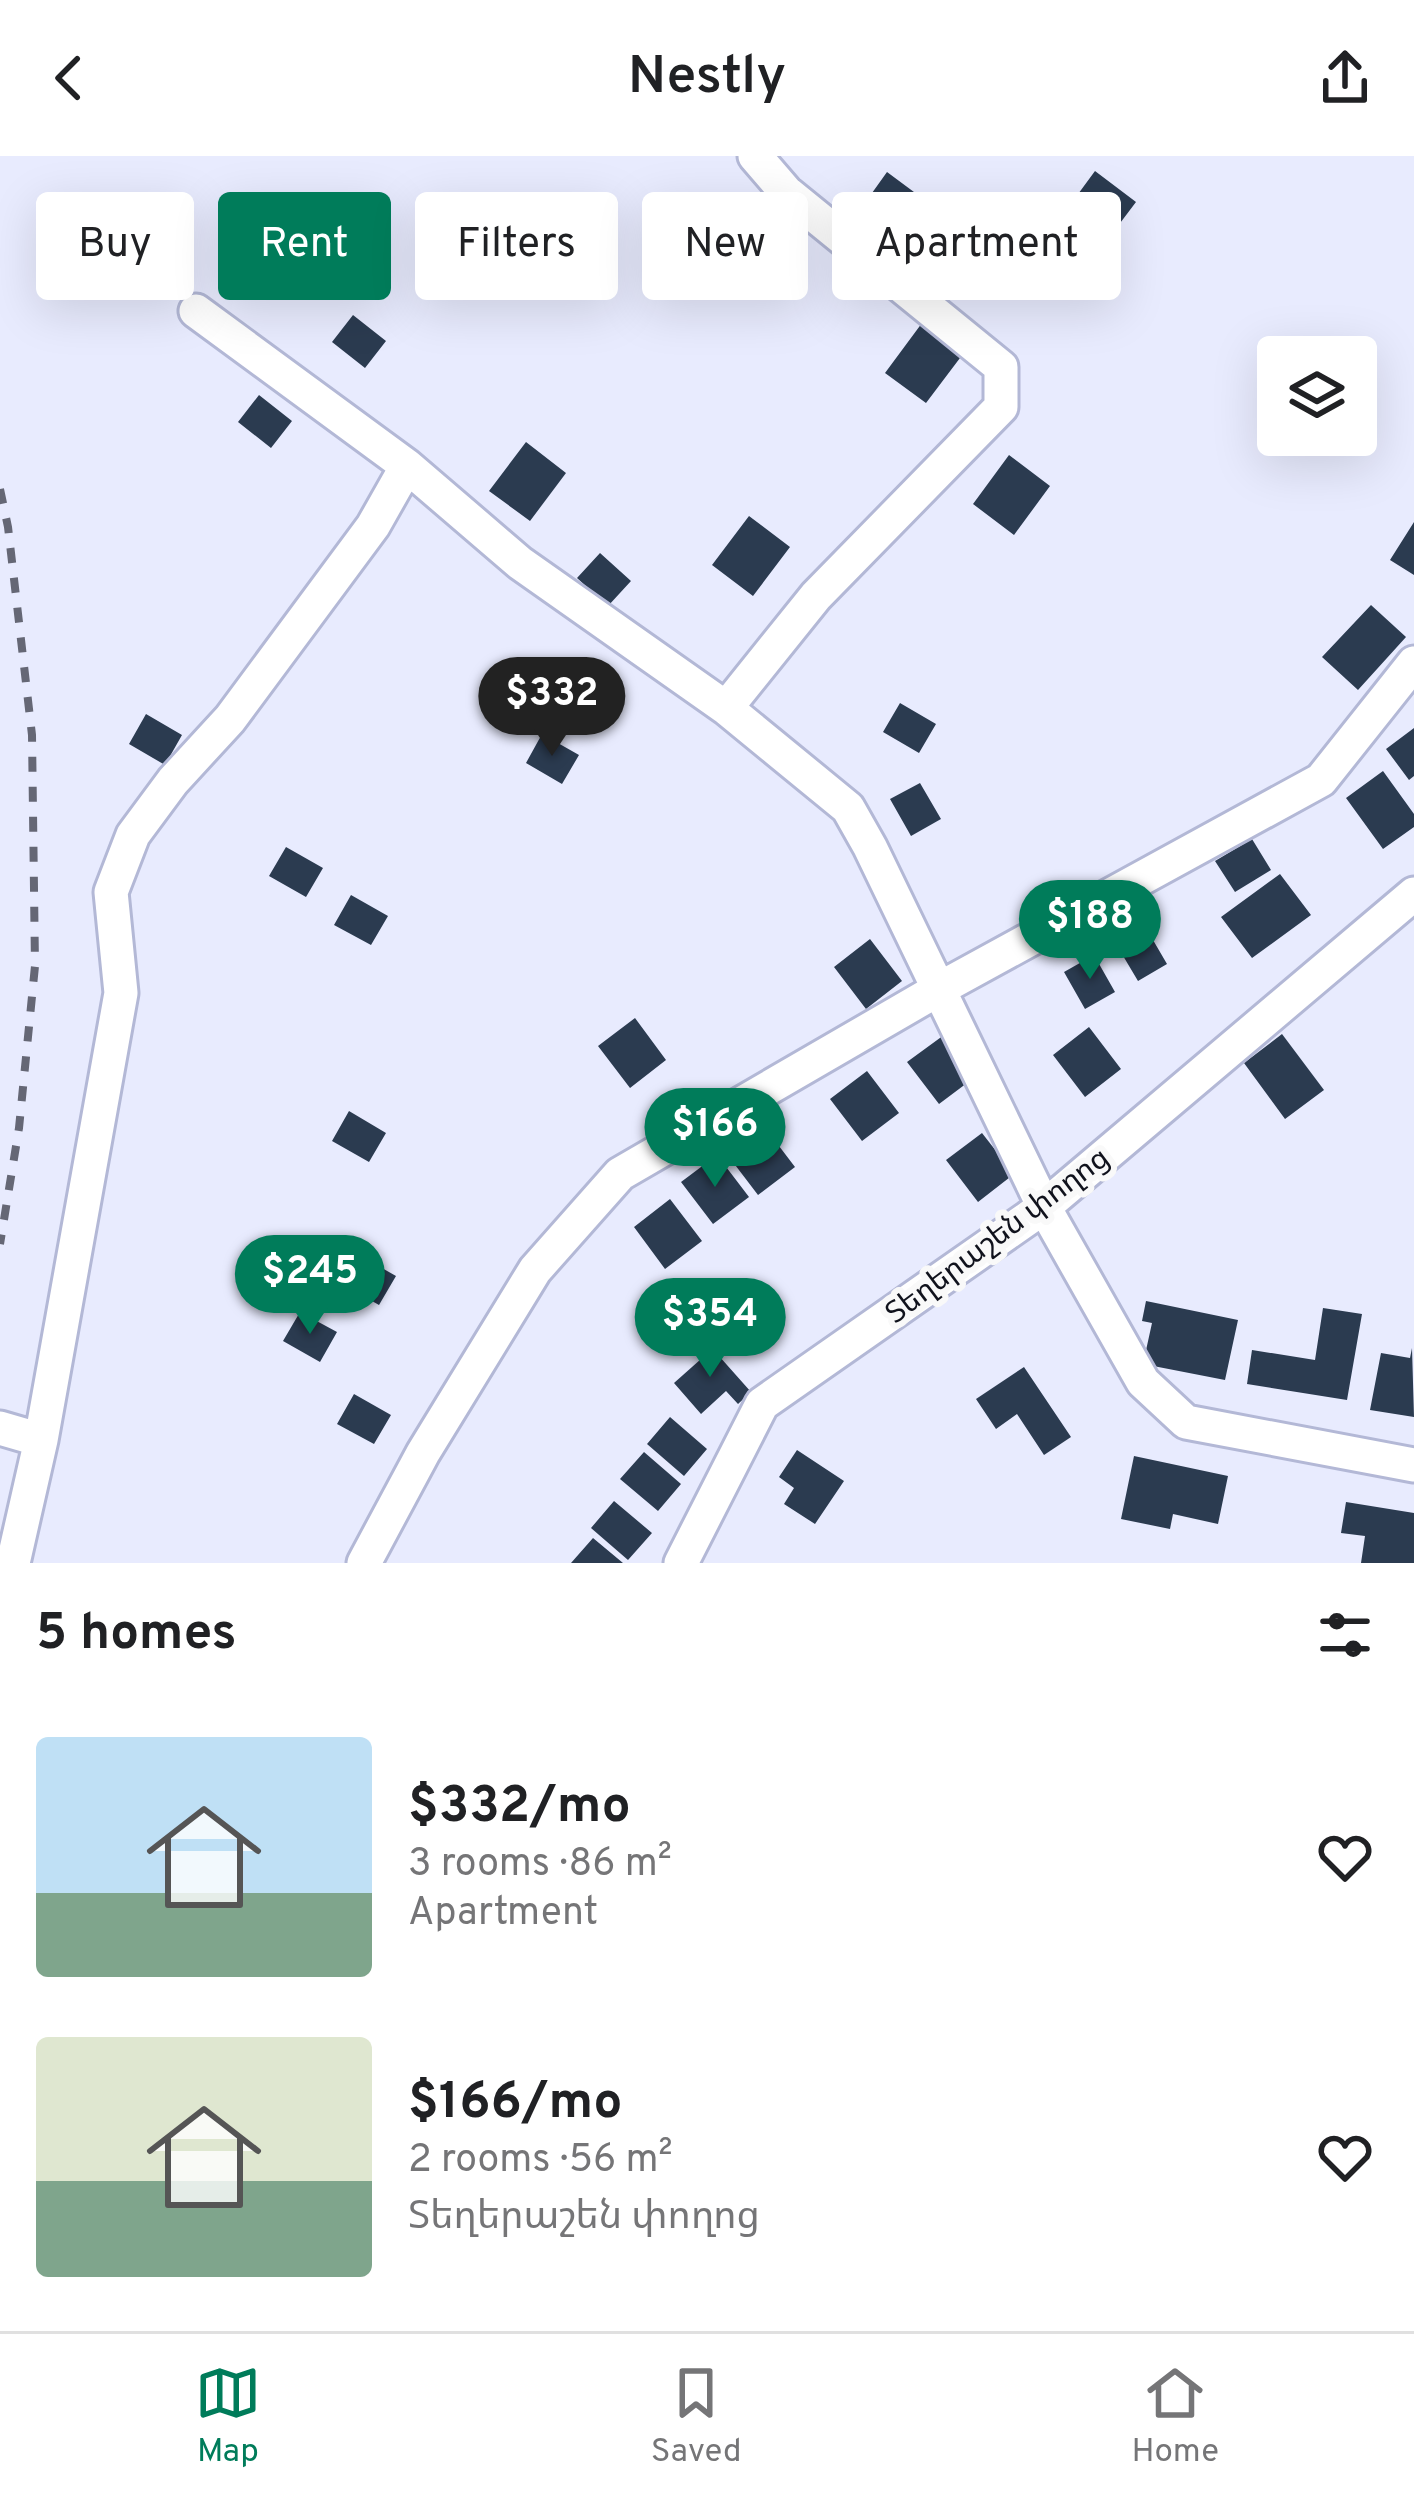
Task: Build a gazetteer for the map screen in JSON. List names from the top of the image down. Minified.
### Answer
{"streets":{"street":["Տեղերաշեն փողոց"]},"page":{"header":"Nestly","chip":["Buy","Rent","Filters","New","Apartment"],"price":["$332","$188","$166","$245","$354"],"heading":"5 homes","list":[{"name":"$332/mo","note":"3 rooms · 86 m² · Apartment"},{"name":"$166/mo","note":"2 rooms · 56 m² · Տեղերաշեն փողոց"}],"tabs":["Map","Saved","Home"]}}
